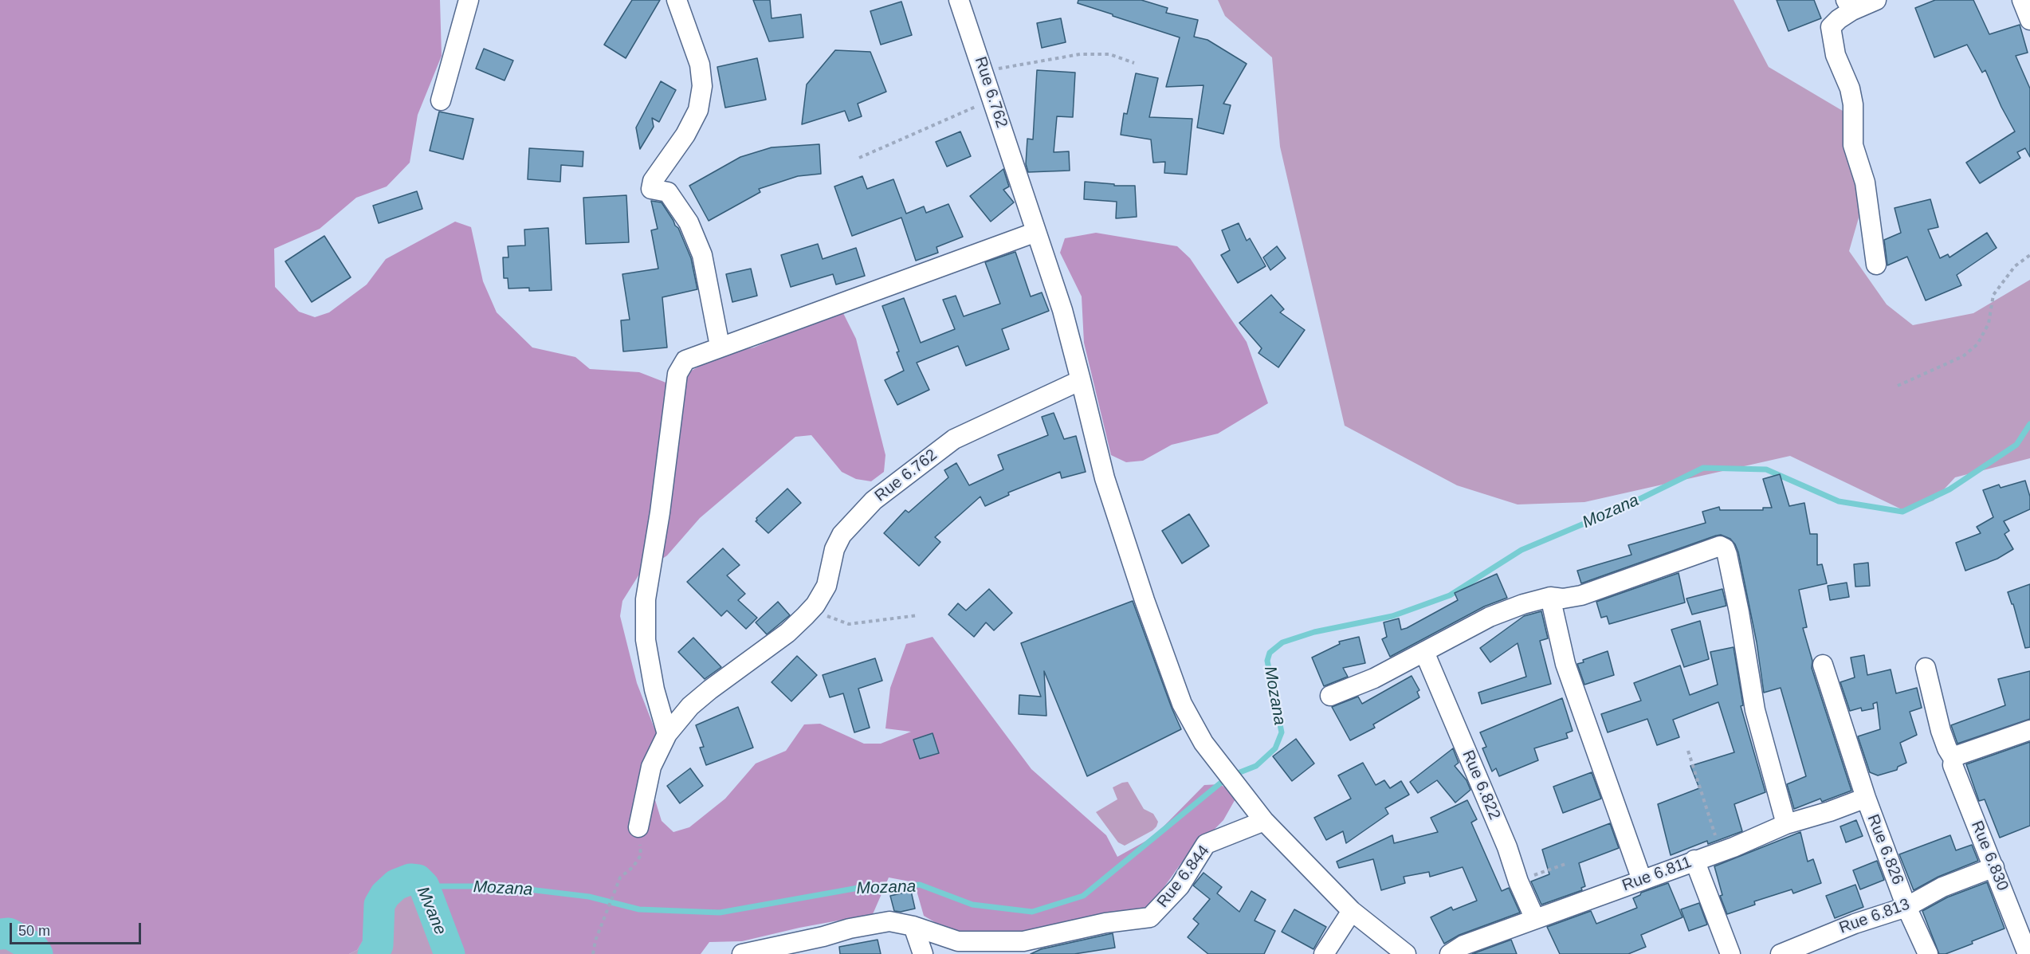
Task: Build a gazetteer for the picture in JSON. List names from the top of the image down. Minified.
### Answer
{"streets":{"street":["Rue 6.762","Rue 6.822","Rue 6.826","Rue 6.830","Rue 6.811","Rue 6.844","Rue 6.813"]},"crossings":[["Rue 6.822","Rue 6.811"],["Rue 6.826","Rue 6.811"],["Rue 6.826","Rue 6.813"],["Rue 6.830","Rue 6.813"]],"water":["Mozana","Mvane"],"scale_bar":"50 m"}
